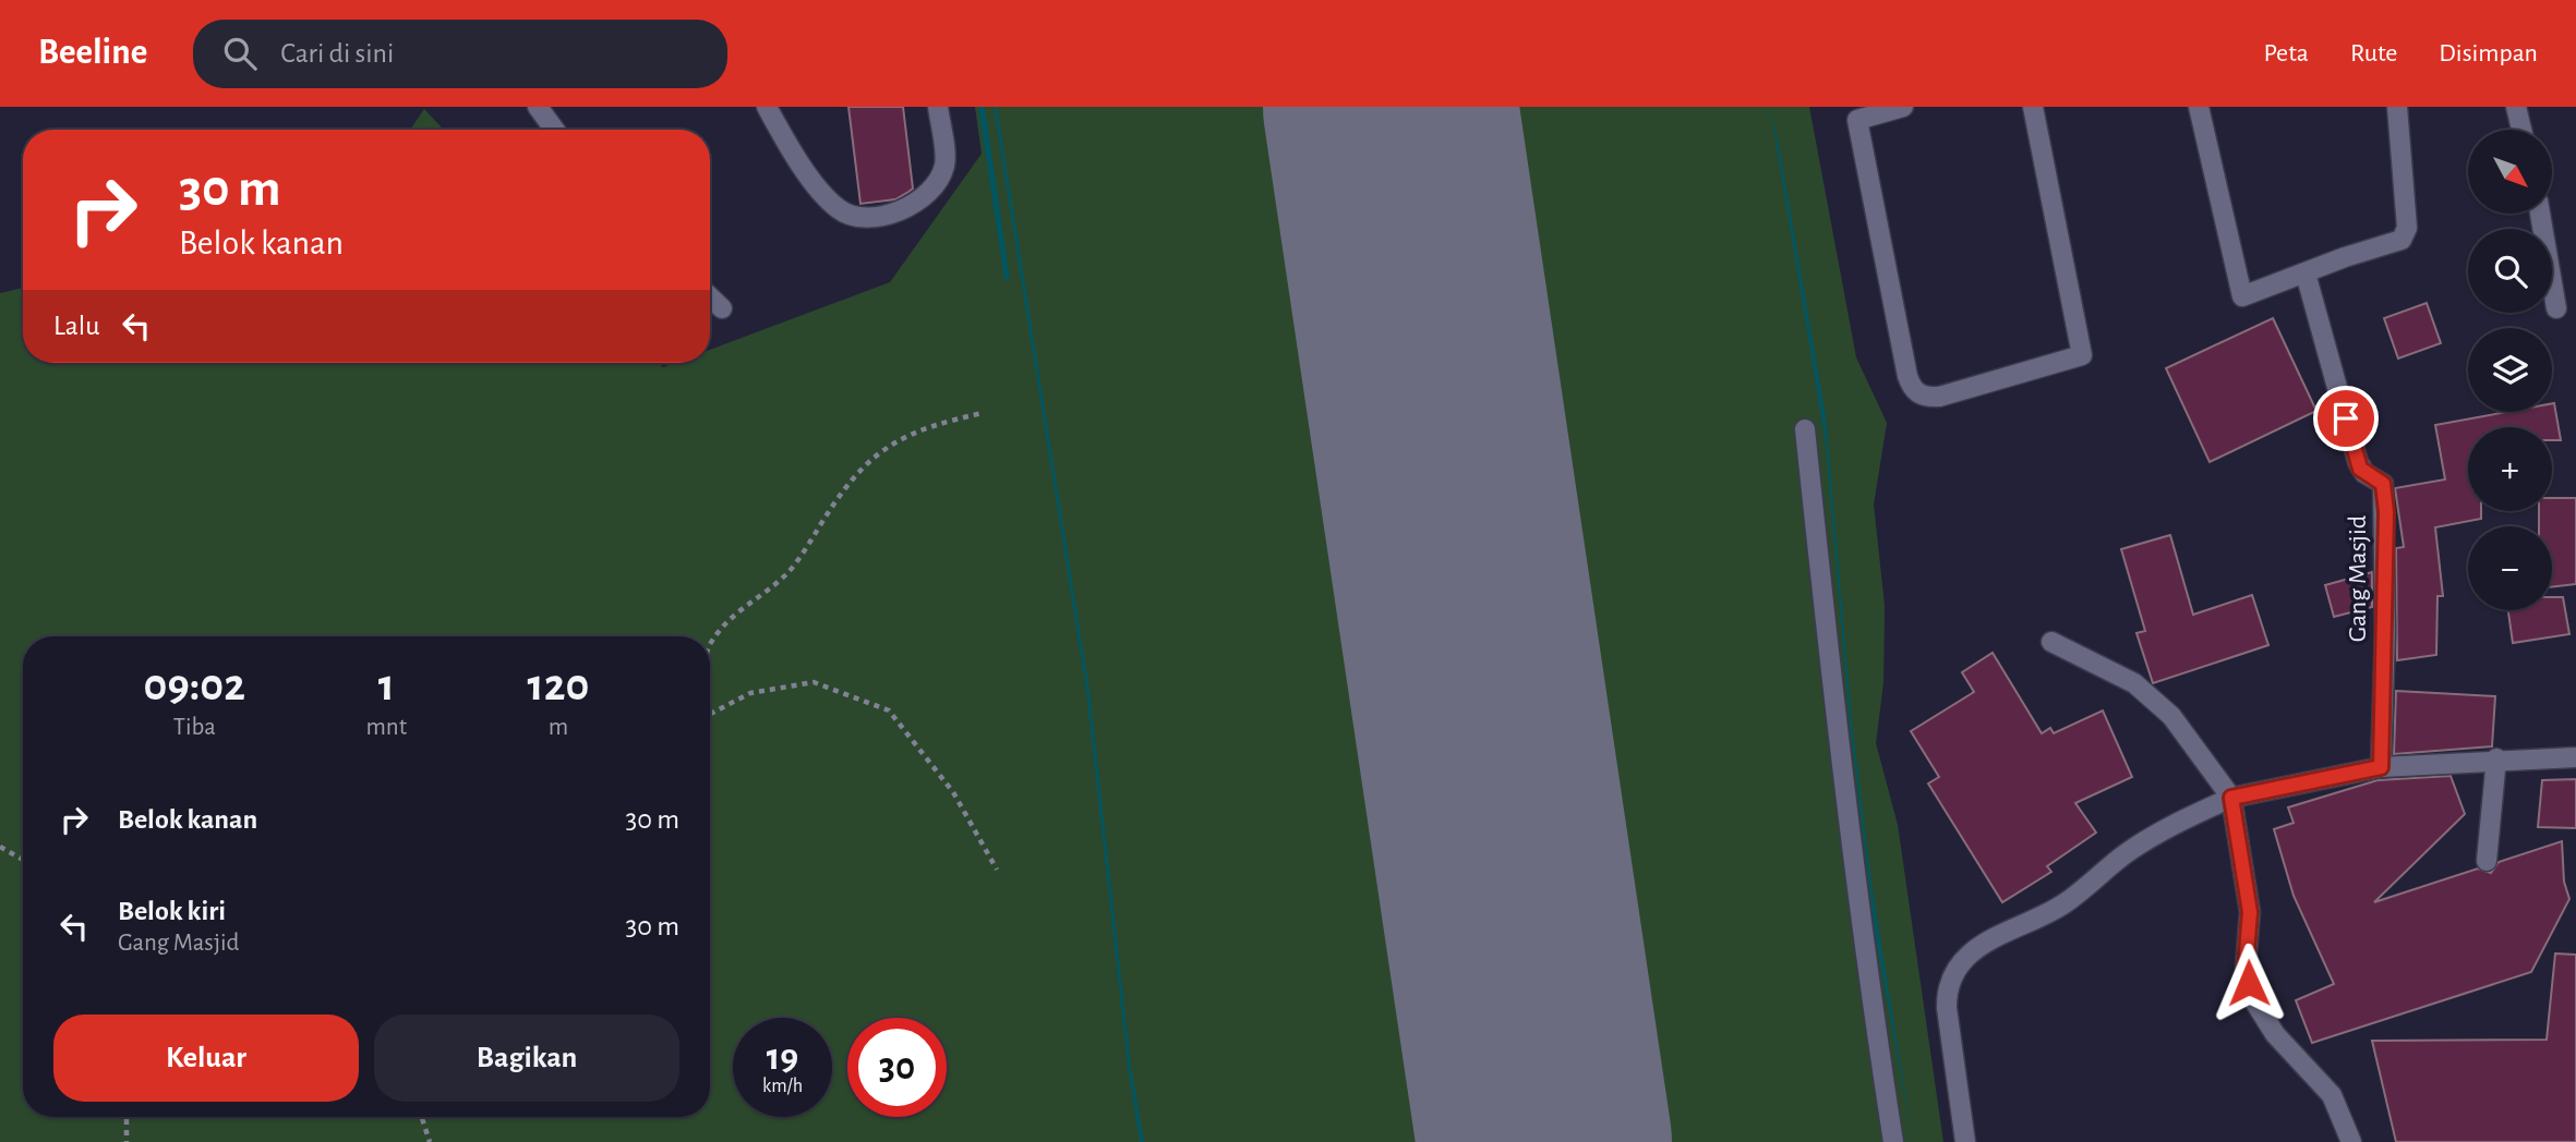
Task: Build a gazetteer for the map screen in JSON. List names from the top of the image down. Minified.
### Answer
{"streets":{"street":["Gang Masjid"]},"north":"bottom right","page":{"header":"Beeline","search":"Cari di sini","nav":["Peta","Rute","Disimpan"],"map_buttons":["+","−"],"turn":["30 m","Belok kanan"],"then":"Lalu","eta":["09:02","Tiba","1","mnt","120","m"],"list":[{"name":"Belok kanan","value":"30 m"},{"name":"Belok kiri","note":"Gang Masjid","value":"30 m"}],"buttons":["Keluar","Bagikan"],"speed":"19 km/h","limit":"30"}}
